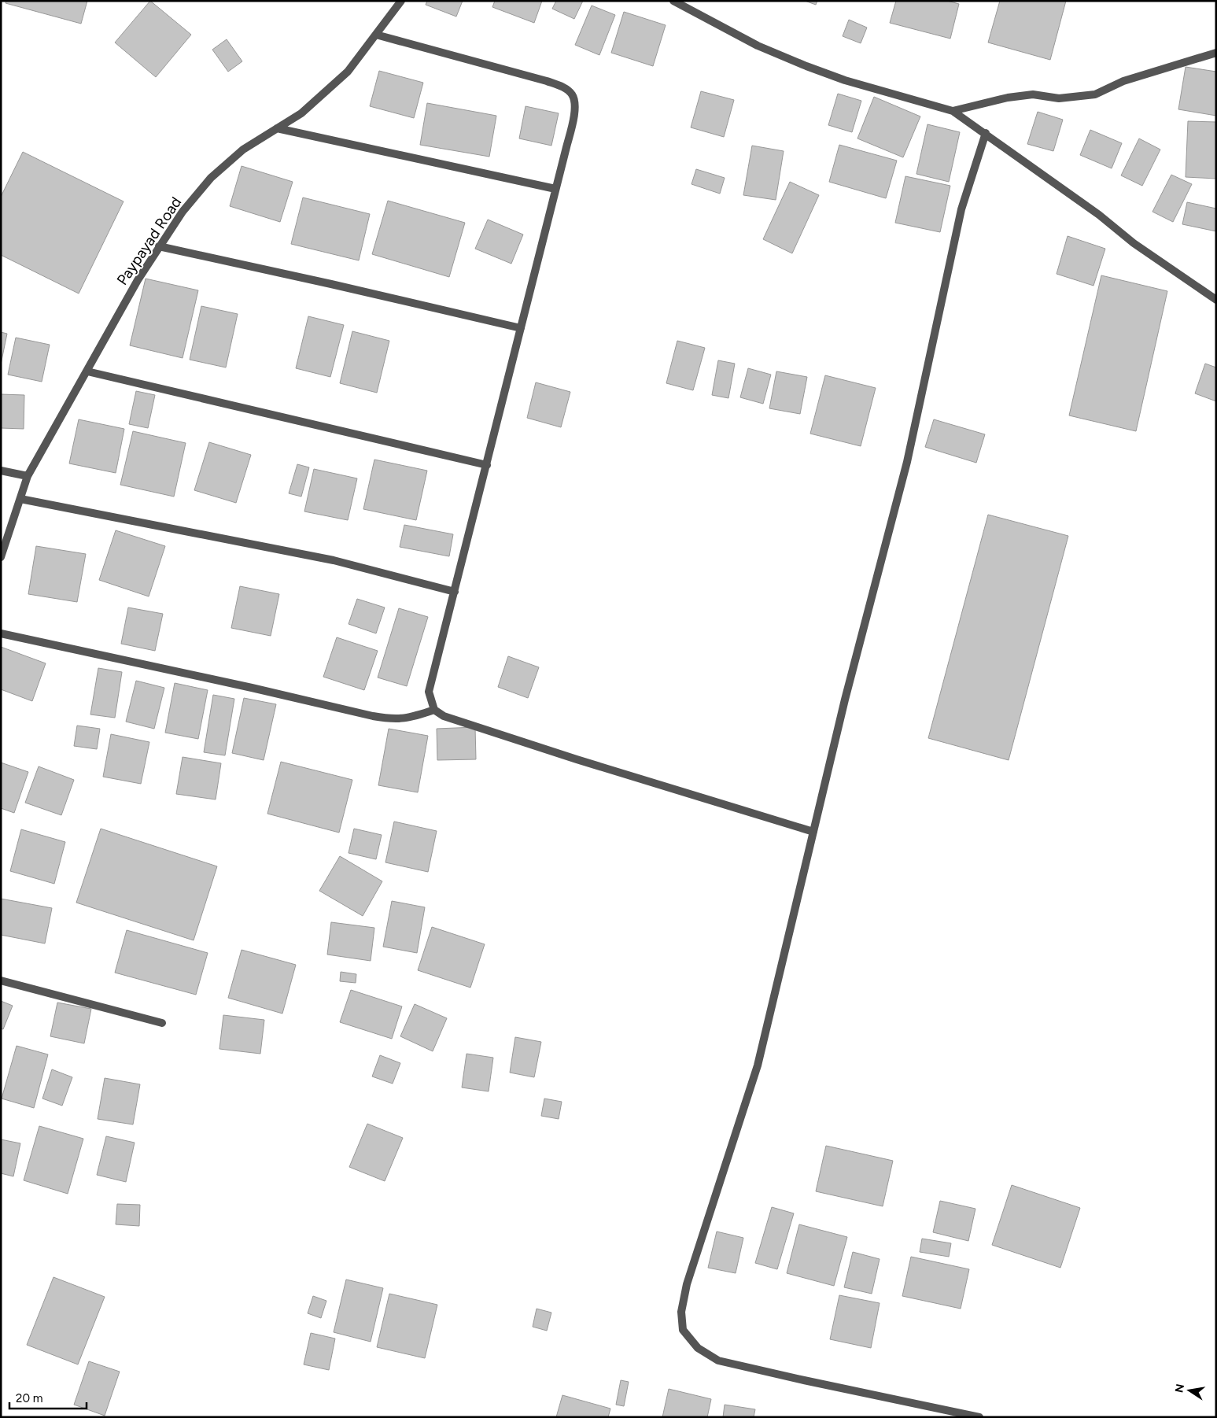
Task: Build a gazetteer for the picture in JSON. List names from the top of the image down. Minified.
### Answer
{"streets":{"street":["Paypayad Road"]},"scale_bar":"20 m","north":"left"}
